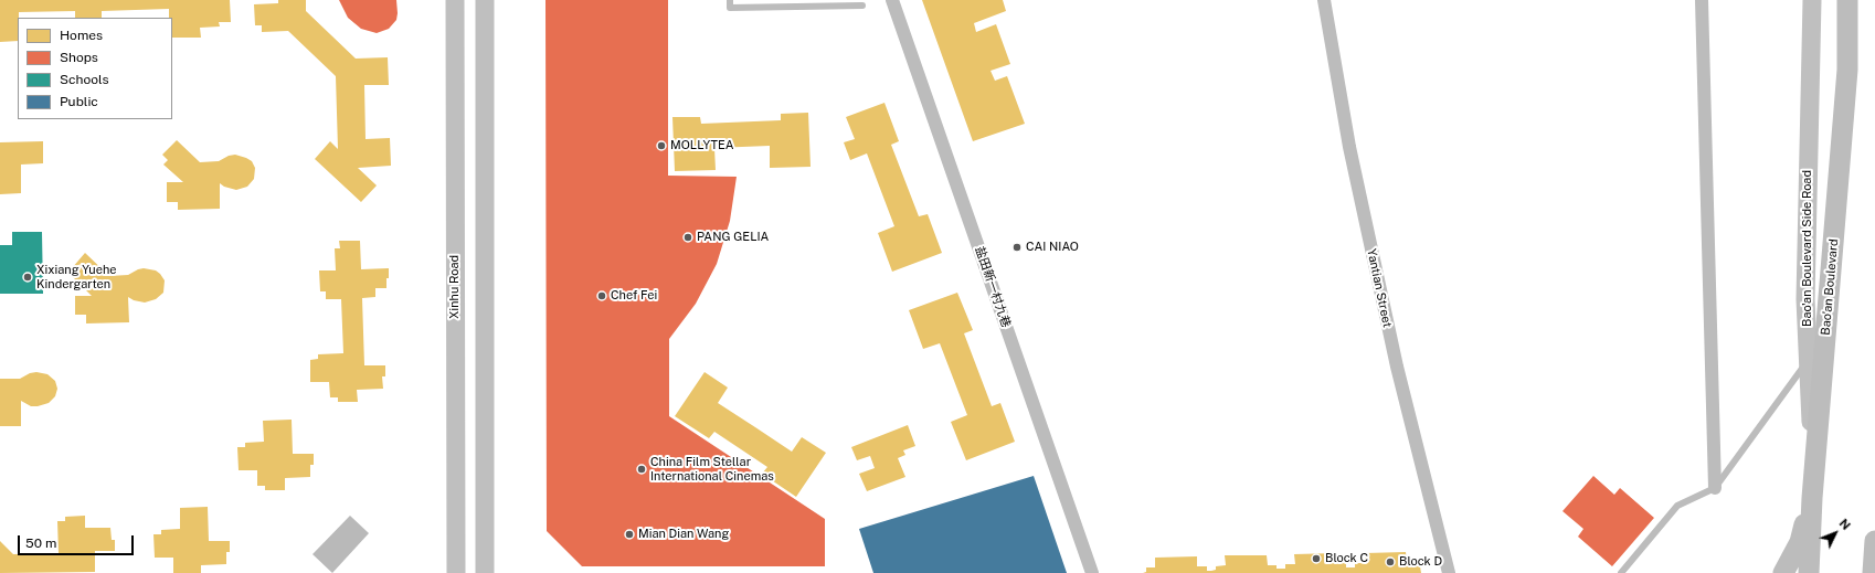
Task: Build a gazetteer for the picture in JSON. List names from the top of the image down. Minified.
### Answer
{"streets":{"main road":["Bao'an Boulevard Side Road","Xinhu Road","Bao'an Boulevard"],"street":["盐田新一村九巷","Yantian Street"]},"crossings":[["Bao'an Boulevard Side Road","Bao'an Boulevard"]],"places":["MOLLYTEA","PANG GELIA","CAI NIAO","Xixiang Yuehe Kindergarten","Chef Fei","China Film Stellar International Cinemas","Mian Dian Wang","Block C","Block D"],"legend":["Homes","Shops","Schools","Public"],"scale_bar":"50 m","north":"top right"}
